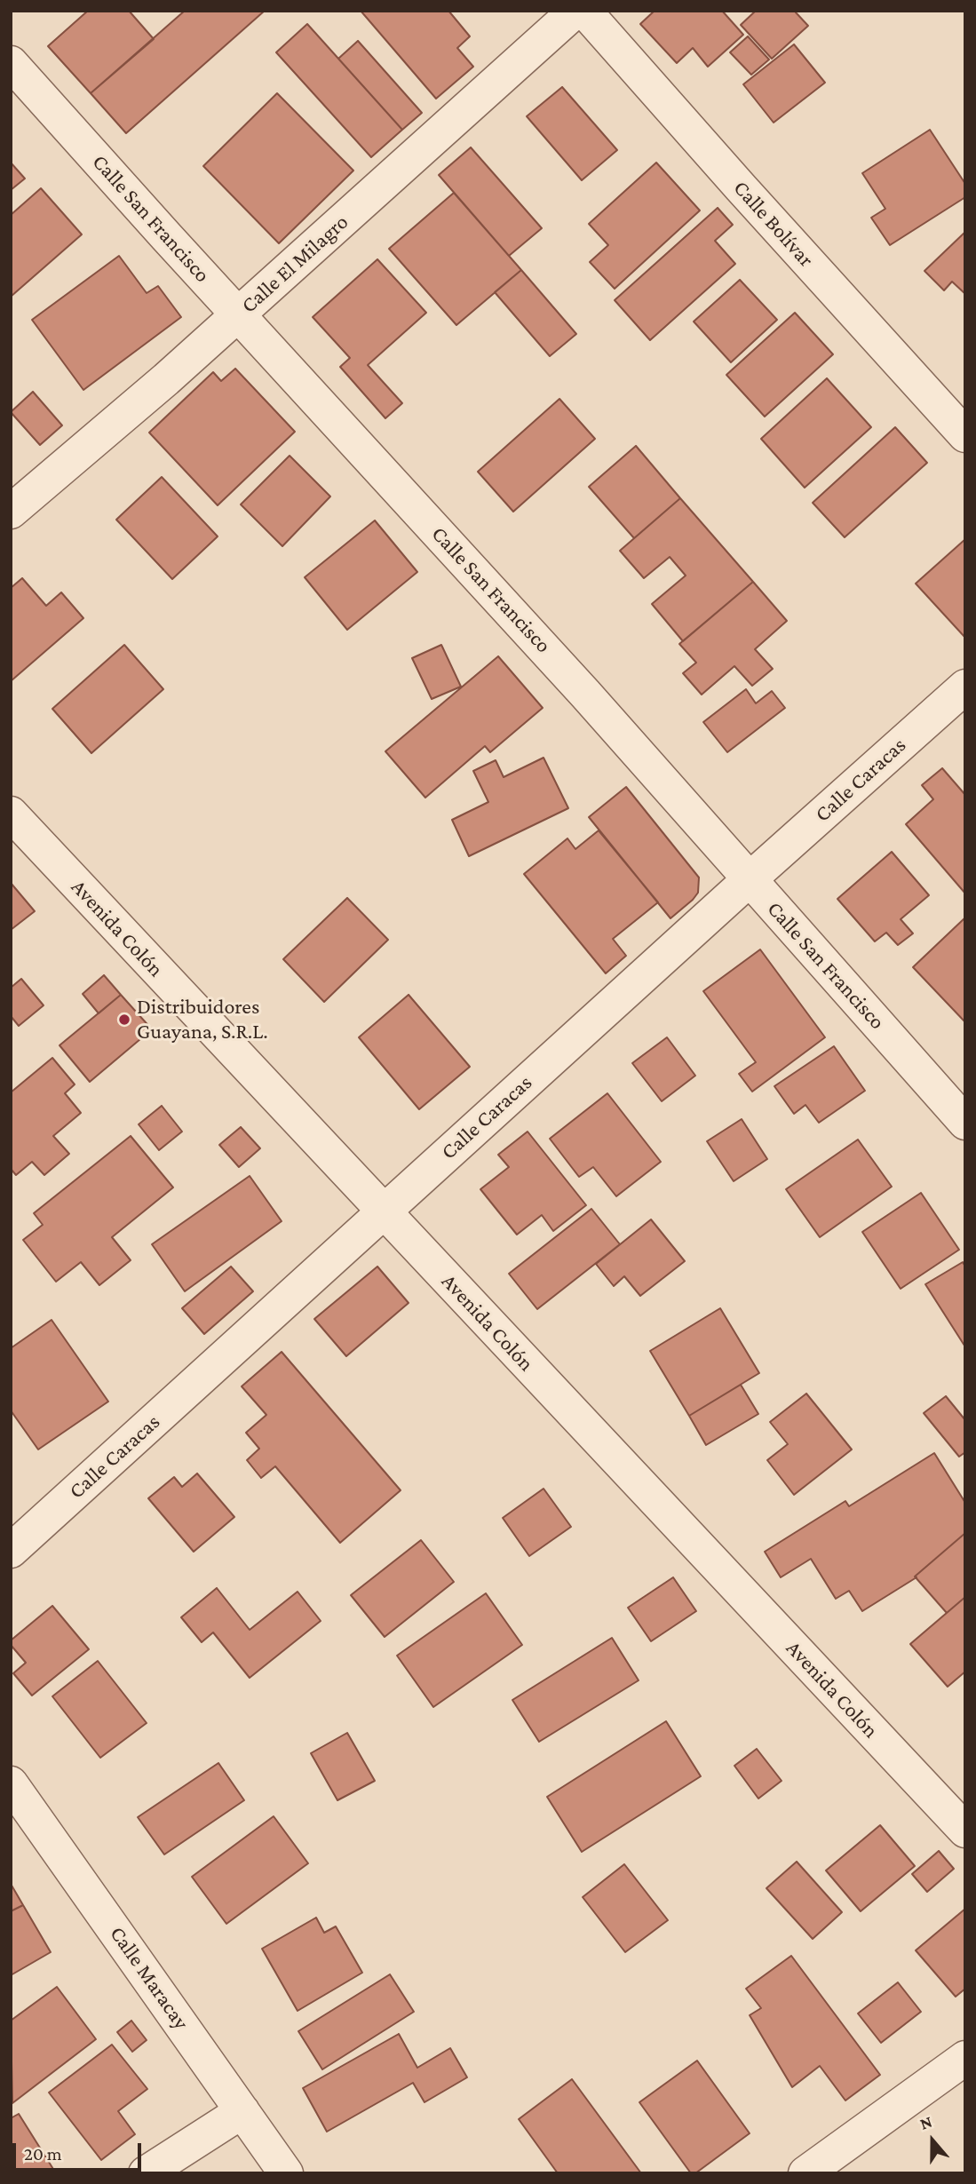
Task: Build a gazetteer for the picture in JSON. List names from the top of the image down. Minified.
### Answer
{"streets":{"street":["Calle San Francisco","Calle Bolívar","Calle El Milagro","Calle Caracas","Avenida Colón","Calle Maracay"]},"crossings":[["Calle San Francisco","Calle El Milagro"],["Calle San Francisco","Calle Caracas"],["Calle Caracas","Avenida Colón"]],"places":["Distribuidores Guayana, S.R.L."],"scale_bar":"20 m","north":"top"}
